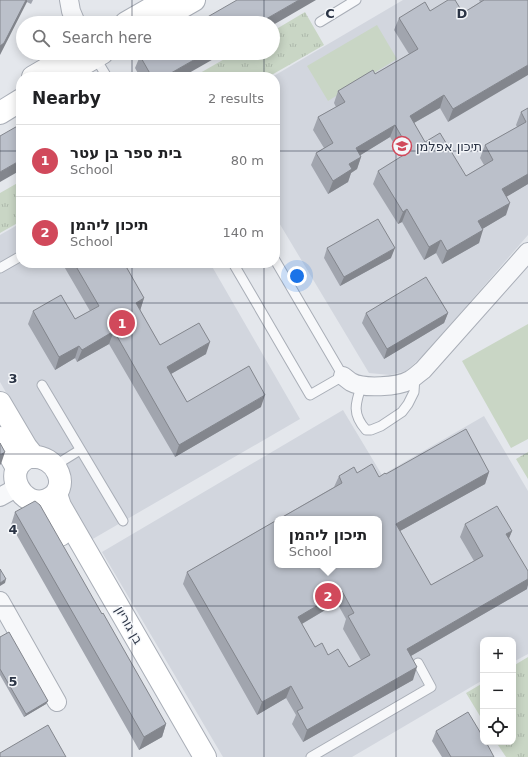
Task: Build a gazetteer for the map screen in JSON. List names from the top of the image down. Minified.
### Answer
{"streets":{"street":["בן גוריון"]},"places":{"school or university":["תיכון אפלמן"]},"page":{"search":"Search here","heading":["Nearby","2 results"],"list":[{"mark":"1","name":"בית ספר בן עטר","note":"School","value":"80 m"},{"mark":"2","name":"תיכון ליהמן","note":"School","value":"140 m"}],"pins":["1","2"],"popup":["תיכון ליהמן","School"],"map_buttons":["+","−"]},"grid":{"columns":["C","D"],"rows":["3","4","5"]}}
